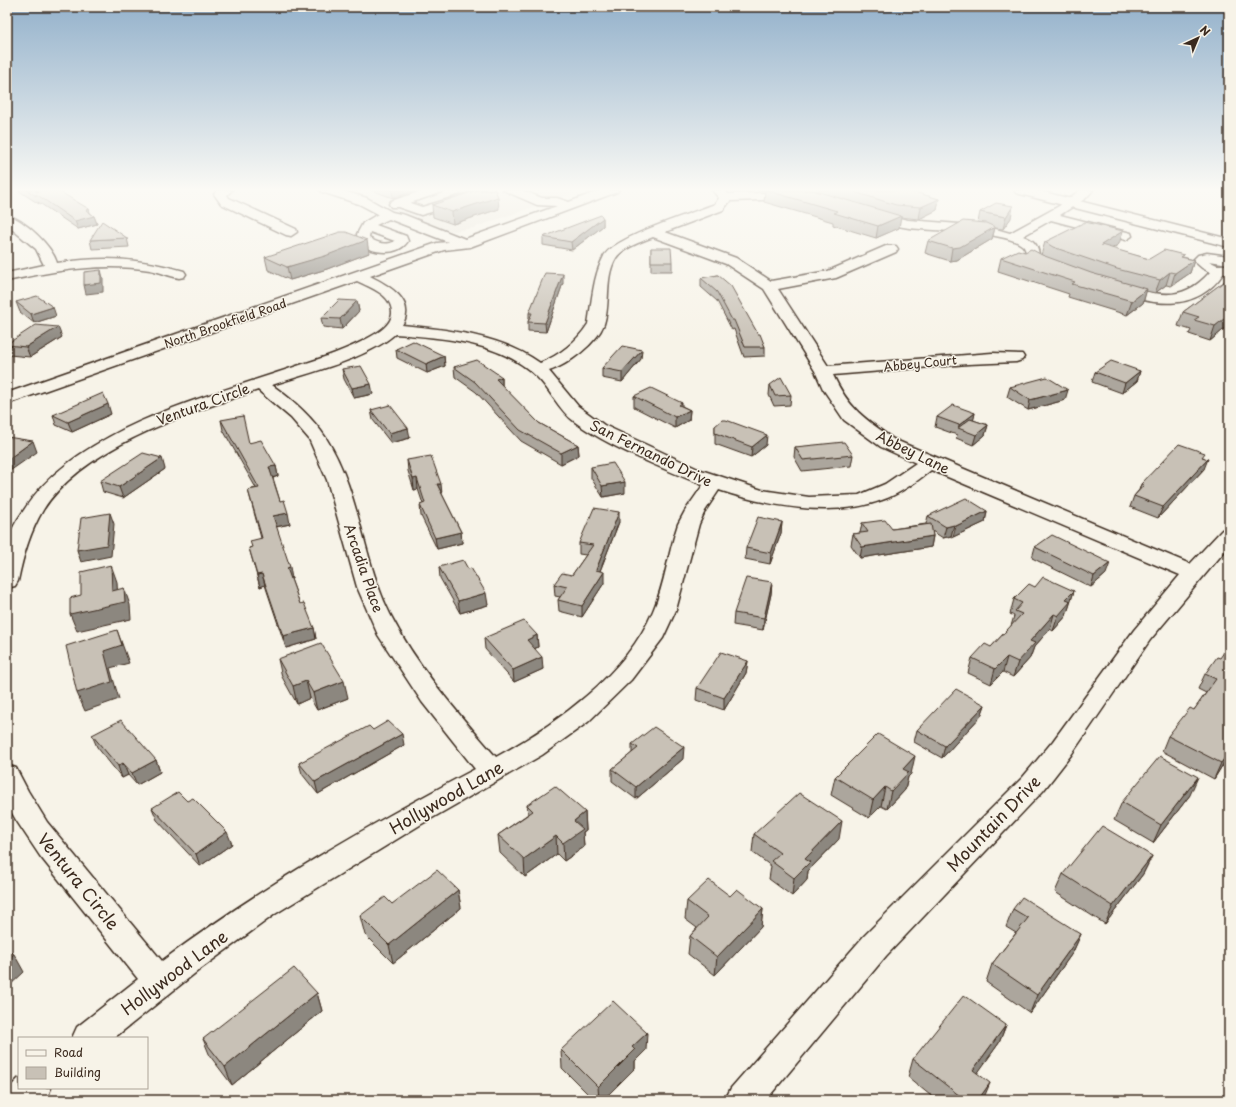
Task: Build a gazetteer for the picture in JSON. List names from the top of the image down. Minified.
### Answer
{"streets":{"street":["North Brookfield Road","Abbey Court","Ventura Circle","Abbey Lane","San Fernando Drive","Arcadia Place","Hollywood Lane","Mountain Drive"]},"crossings":[["Abbey Court","Abbey Lane"],["Ventura Circle","San Fernando Drive"],["Ventura Circle","Arcadia Place"],["Ventura Circle","Hollywood Lane"],["Abbey Lane","San Fernando Drive"],["Abbey Lane","Mountain Drive"],["San Fernando Drive","Hollywood Lane"],["Arcadia Place","Hollywood Lane"]],"legend":["Road","Building"],"north":"top right"}
